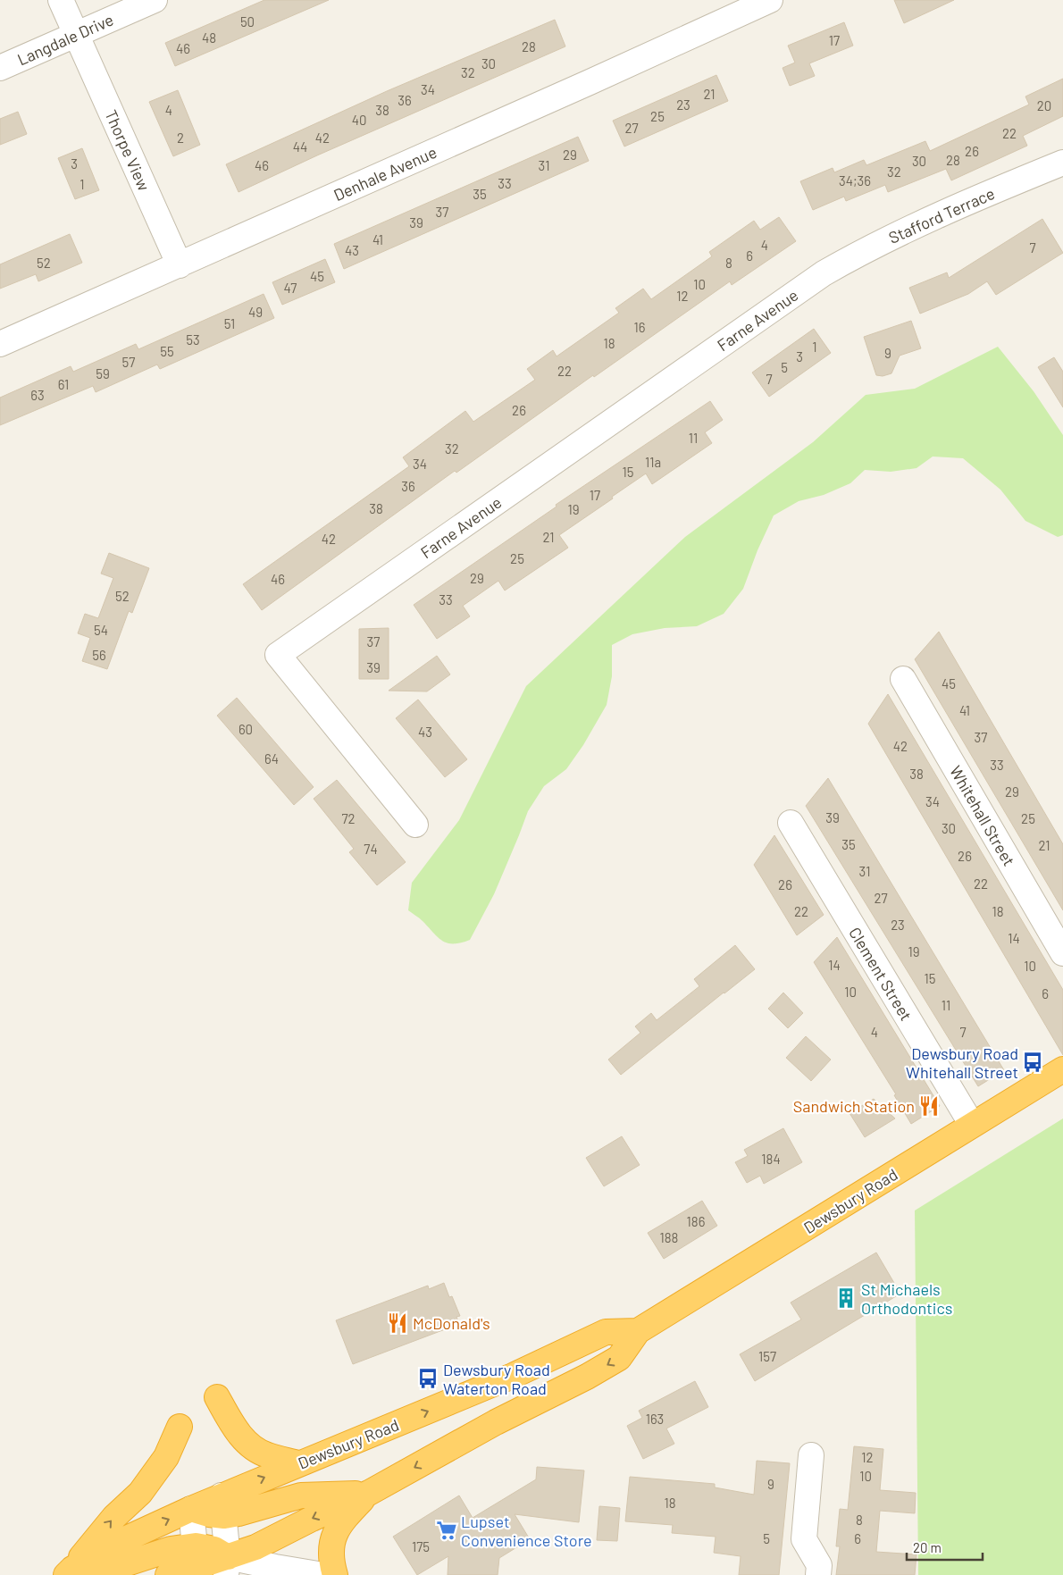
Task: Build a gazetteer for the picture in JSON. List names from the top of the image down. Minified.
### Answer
{"streets":{"highway":["Dewsbury Road"],"street":["Langdale Drive","Thorpe View","Denhale Avenue","Stafford Terrace","Farne Avenue","Whitehall Street","Clement Street"]},"crossings":[["Langdale Drive","Thorpe View"],["Thorpe View","Denhale Avenue"],["Stafford Terrace","Farne Avenue"],["Clement Street","Dewsbury Road"]],"places":{"bus stop":["Dewsbury Road Whitehall Street","Dewsbury Road Waterton Road"],"restaurant":["Sandwich Station","McDonald's"],"building":["St Michaels Orthodontics"],"supermarket":["Lupset Convenience Store"]},"house_numbers":["50","48","17","28","46","30","32","34","21","36","23","20","4","38","25","40","27","22","2","42","44","26","29","28","30","3","46","31","32","34;36","33","1","35","37","39","41","4","7","43","6","52","8","45","10","47","12","49","51","16","53","18","1","55","9","3","57","5","22","59","7","61","63","26","11","32","11a","34","15","36","17","38","19","21","42","25","29","46","52","33","54","37","56","39","45","41","60","43","37","42","64","33","38","29","34","39","72","25","30","35","21","74","26","31","22","26","27","22","18","23","14","19","14","10","15","10","6","11","4","7","184","186","188","157","163","12","10","9","18","8","5","6","175"],"scale_bar":"20 m"}
